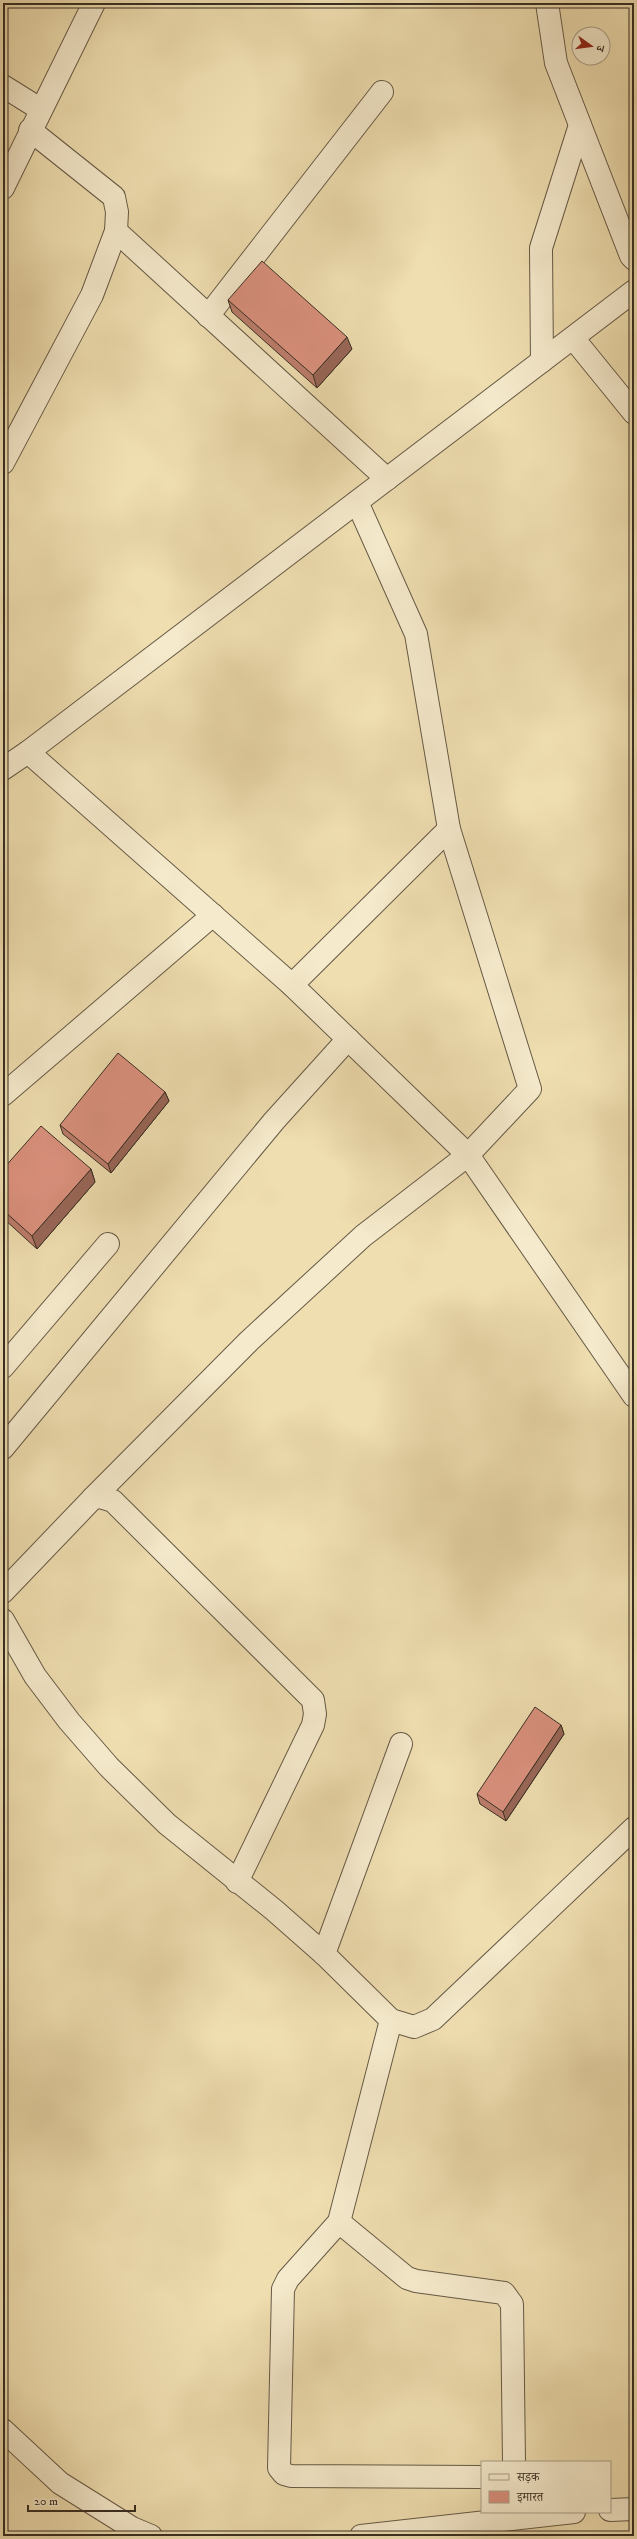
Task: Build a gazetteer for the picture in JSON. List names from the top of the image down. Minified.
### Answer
{"legend":["सड़क","इमारत"],"scale_bar":"20 m","north":"right"}
